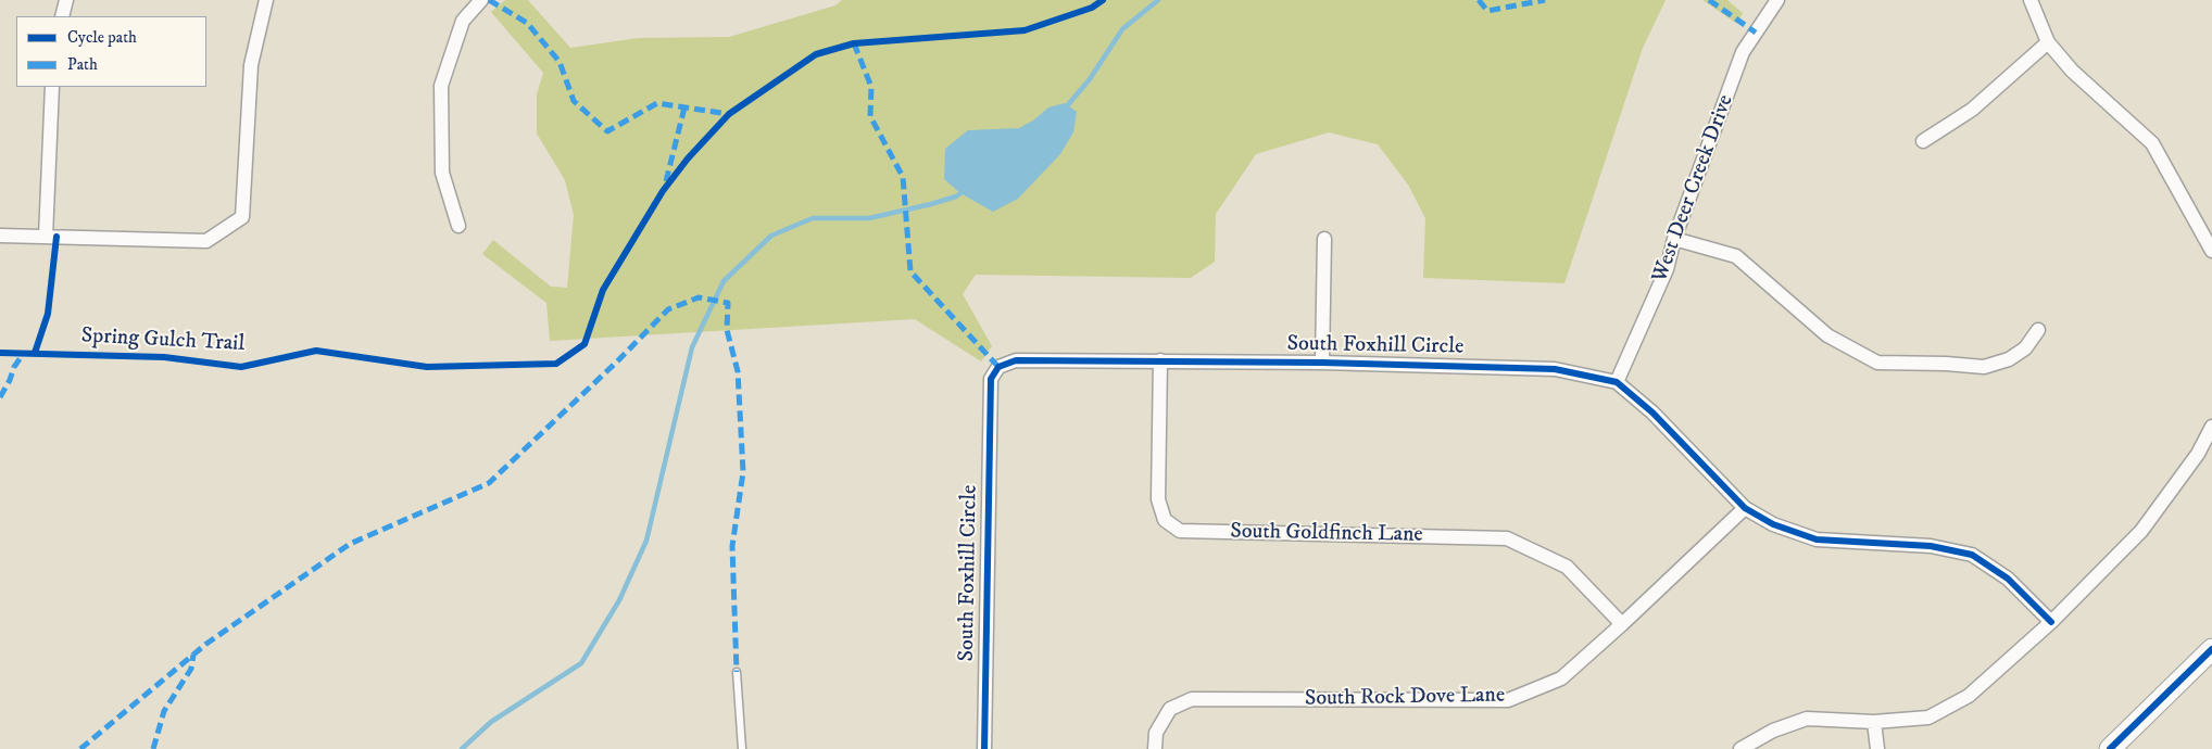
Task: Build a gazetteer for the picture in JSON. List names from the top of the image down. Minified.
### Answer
{"streets":{"street":["West Deer Creek Drive","South Foxhill Circle","South Goldfinch Lane","South Rock Dove Lane"],"cycle path":["Spring Gulch Trail"]},"crossings":[["West Deer Creek Drive","South Foxhill Circle"],["South Foxhill Circle","South Goldfinch Lane"],["South Foxhill Circle","South Rock Dove Lane"],["South Goldfinch Lane","South Rock Dove Lane"]],"legend":["Cycle path","Path"]}
